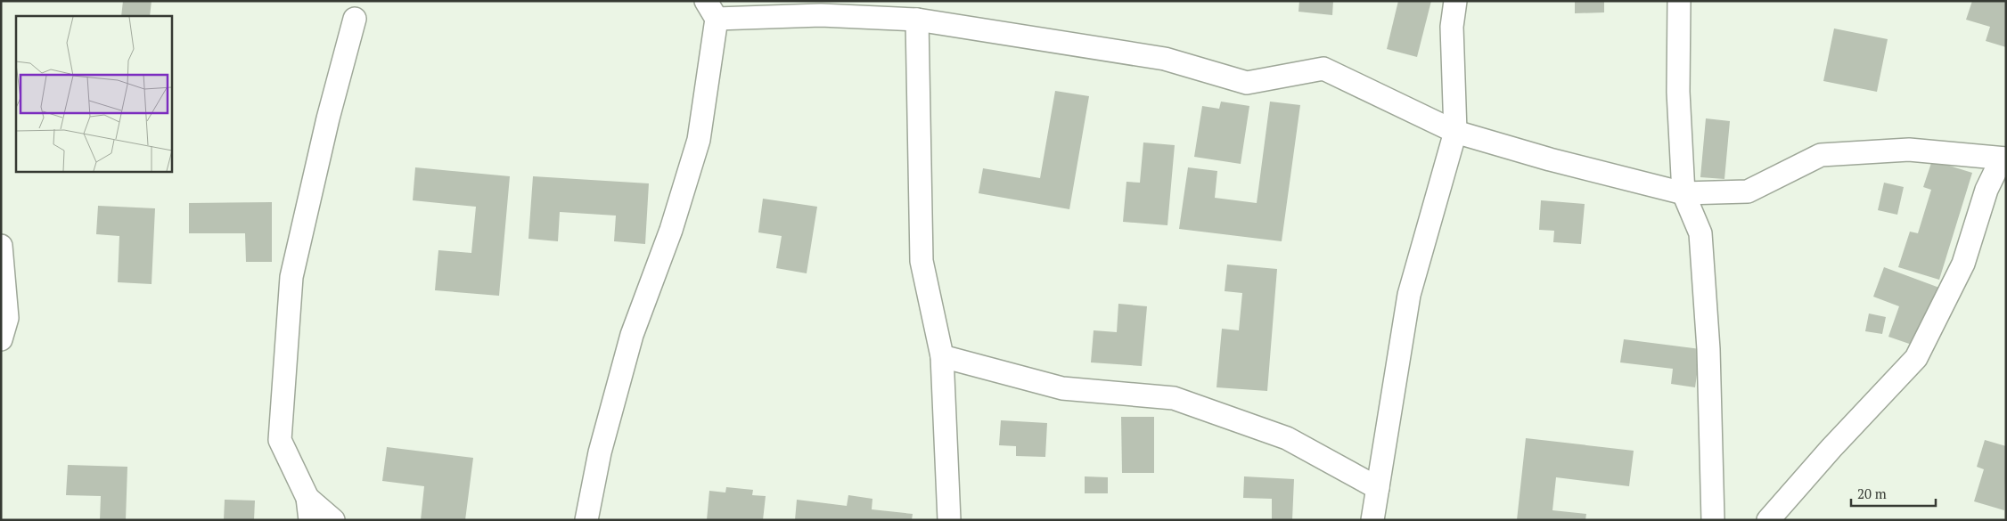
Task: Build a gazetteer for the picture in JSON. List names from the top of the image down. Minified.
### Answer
{"scale_bar":"20 m"}
